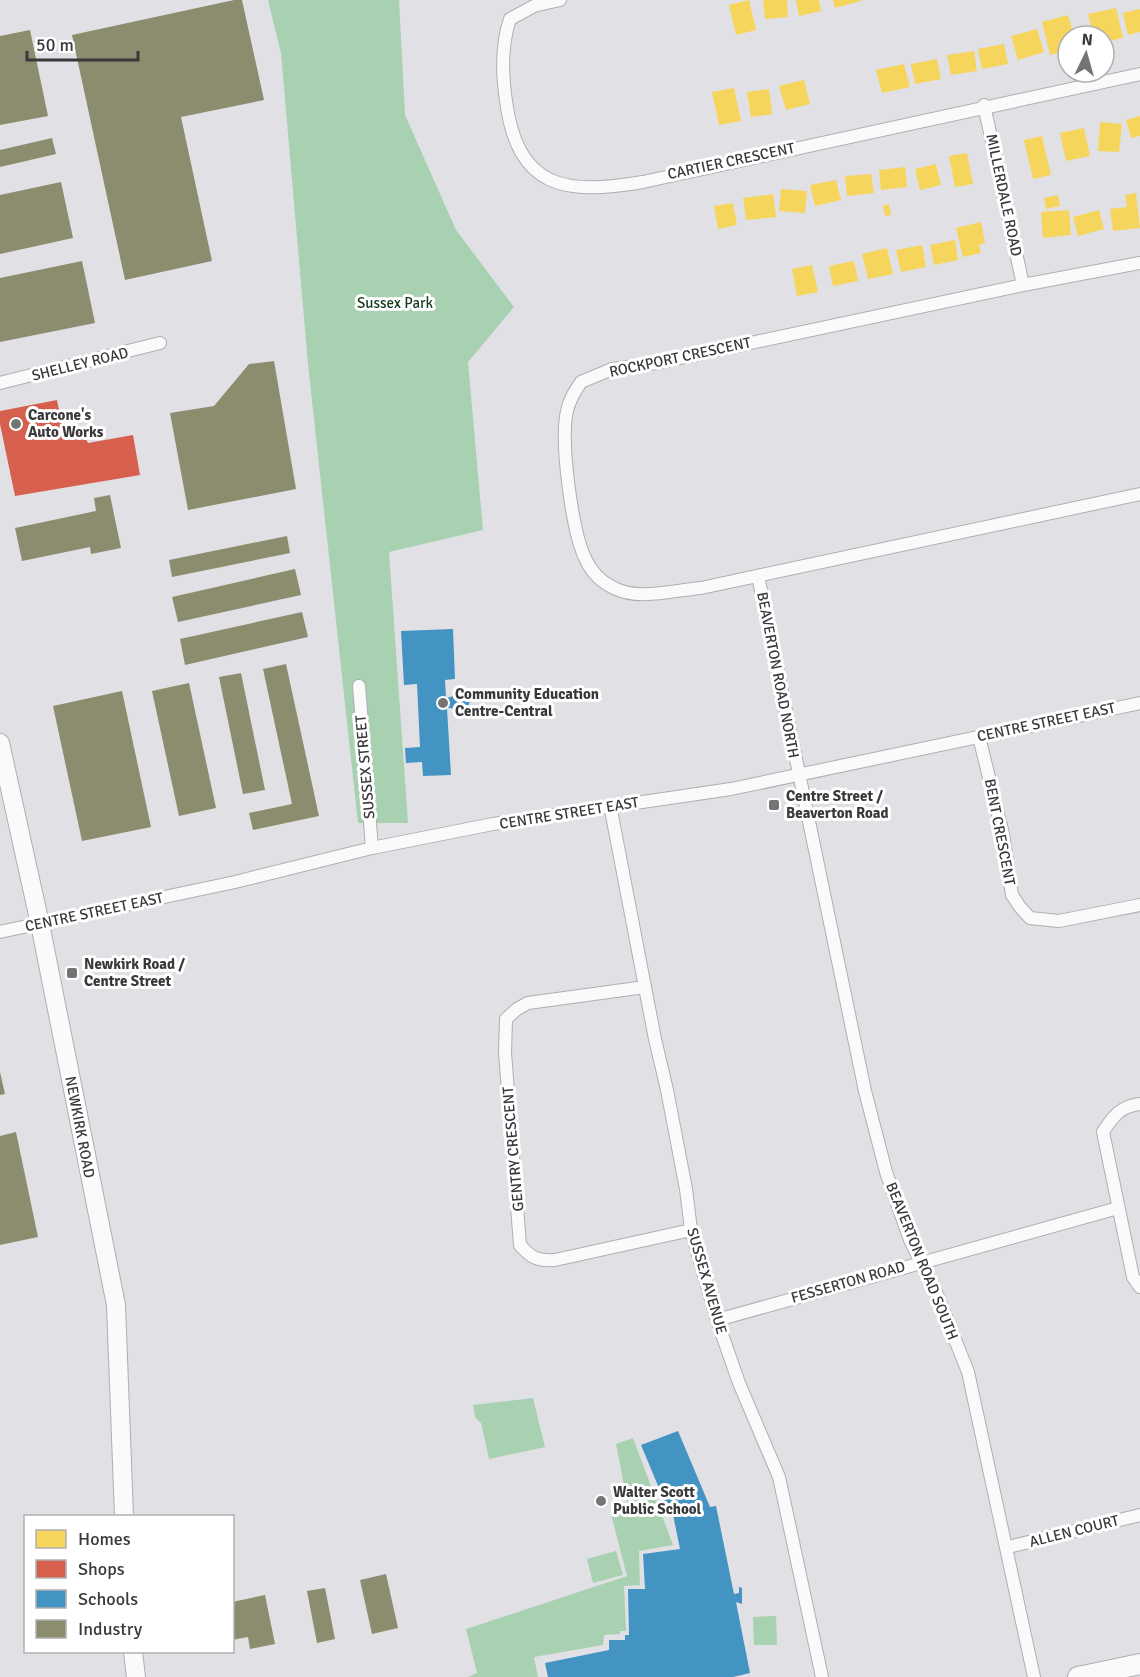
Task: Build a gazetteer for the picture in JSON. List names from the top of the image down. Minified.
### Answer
{"streets":{"street":["CARTIER CRESCENT","MILLERDALE ROAD","ROCKPORT CRESCENT","SHELLEY ROAD","BEAVERTON ROAD NORTH","CENTRE STREET EAST","SUSSEX STREET","BENT CRESCENT","NEWKIRK ROAD","GENTRY CRESCENT","BEAVERTON ROAD SOUTH","SUSSEX AVENUE","FESSERTON ROAD","ALLEN COURT"]},"crossings":[["CARTIER CRESCENT","MILLERDALE ROAD"],["MILLERDALE ROAD","ROCKPORT CRESCENT"],["ROCKPORT CRESCENT","BEAVERTON ROAD NORTH"],["BEAVERTON ROAD NORTH","CENTRE STREET EAST"],["BEAVERTON ROAD NORTH","BEAVERTON ROAD SOUTH"],["CENTRE STREET EAST","SUSSEX STREET"],["CENTRE STREET EAST","BENT CRESCENT"],["CENTRE STREET EAST","NEWKIRK ROAD"],["CENTRE STREET EAST","BEAVERTON ROAD SOUTH"],["CENTRE STREET EAST","SUSSEX AVENUE"],["GENTRY CRESCENT","SUSSEX AVENUE"],["BEAVERTON ROAD SOUTH","FESSERTON ROAD"],["BEAVERTON ROAD SOUTH","ALLEN COURT"],["SUSSEX AVENUE","FESSERTON ROAD"]],"parks":["Sussex Park"],"places":{"other":["Carcone's Auto Works","Community Education Centre-Central","Walter Scott Public School"],"transit":["Centre Street / Beaverton Road","Newkirk Road / Centre Street"]},"legend":["Homes","Shops","Schools","Industry"],"scale_bar":"50 m","north":"top"}
